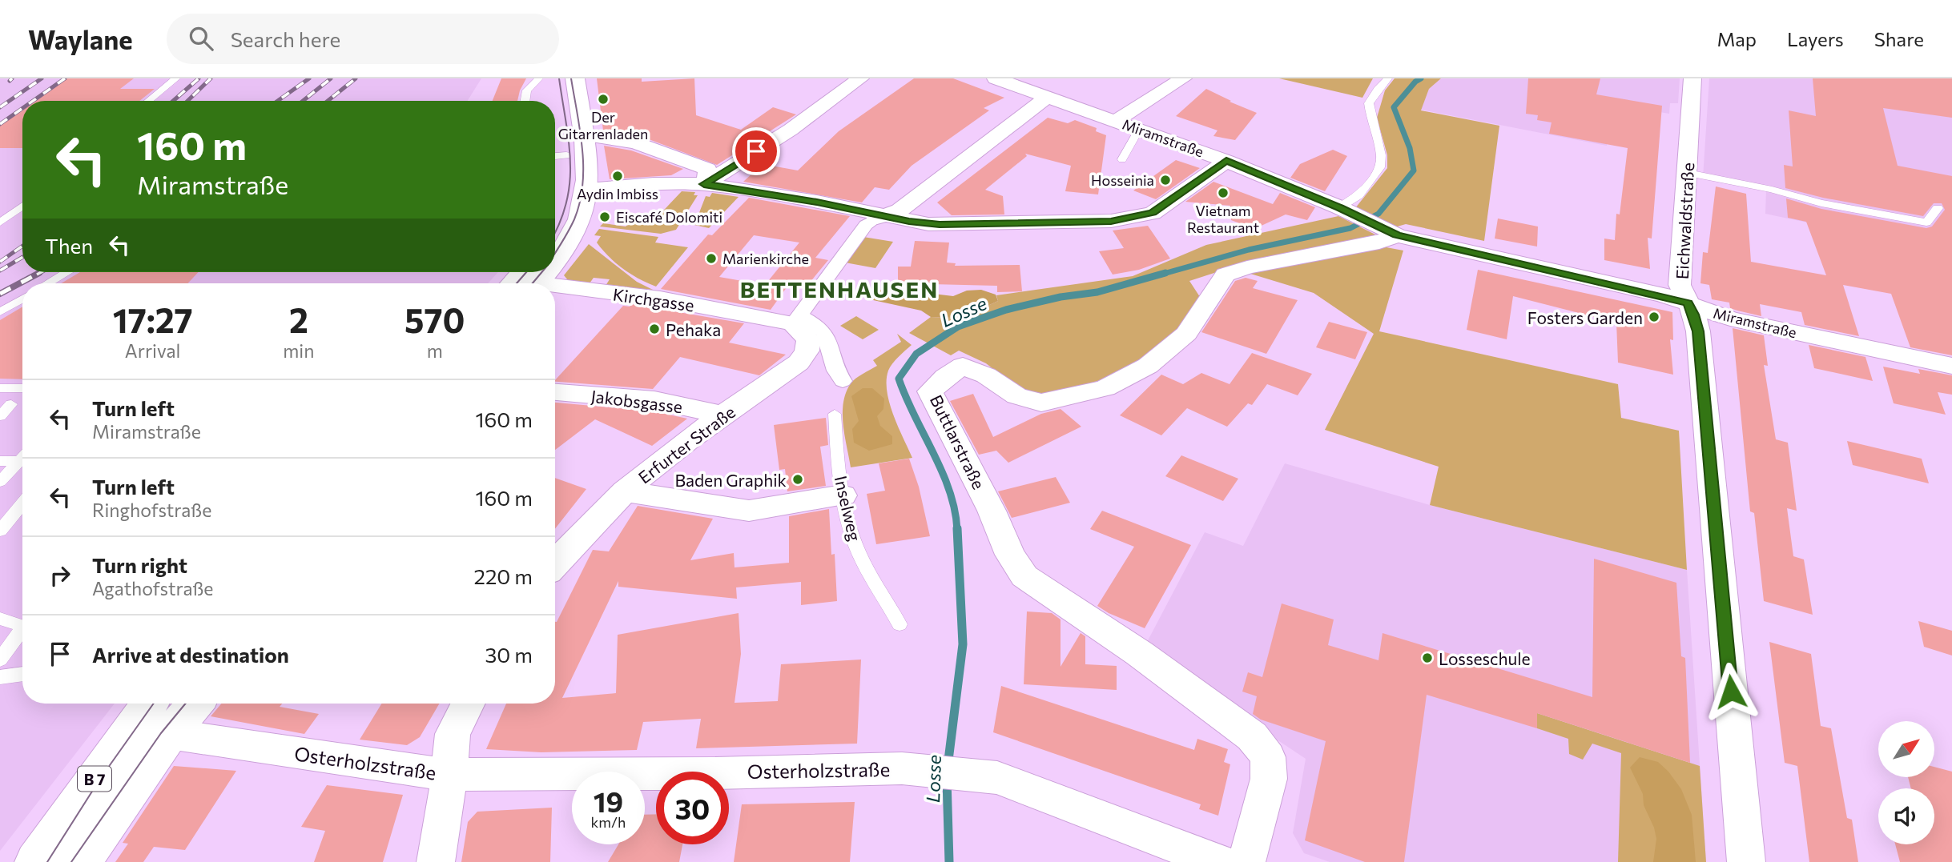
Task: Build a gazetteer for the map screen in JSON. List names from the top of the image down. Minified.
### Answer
{"streets":{"main road":["B 7"],"street":["Miramstraße","Eichwaldstraße","Kirchgasse","Jakobsgasse","Buttlarstraße","Erfurter Straße","Osterholzstraße"],"lane":["Inselweg"]},"crossings":[["Miramstraße","Eichwaldstraße"],["Miramstraße","Buttlarstraße"],["Kirchgasse","Erfurter Straße"],["Jakobsgasse","Erfurter Straße"],["Osterholzstraße","B 7"]],"districts":["BETTENHAUSEN"],"water":["Losse"],"places":["Der Gitarrenladen","Aydin Imbiss","Hosseinia","Vietnam Restaurant","Eiscafé Dolomiti","Marienkirche","Fosters Garden","Pehaka","Baden Graphik","Losseschule"],"north":"top right","page":{"header":"Waylane","search":"Search here","nav":["Map","Layers","Share"],"turn":["160 m","Miramstraße"],"then":"Then","eta":["17:27","Arrival","2","min","570","m"],"list":[{"name":"Turn left","note":"Miramstraße","value":"160 m"},{"name":"Turn left","note":"Ringhofstraße","value":"160 m"},{"name":"Turn right","note":"Agathofstraße","value":"220 m"},{"name":"Arrive at destination","value":"30 m"}],"speed":"19 km/h","limit":"30"}}
